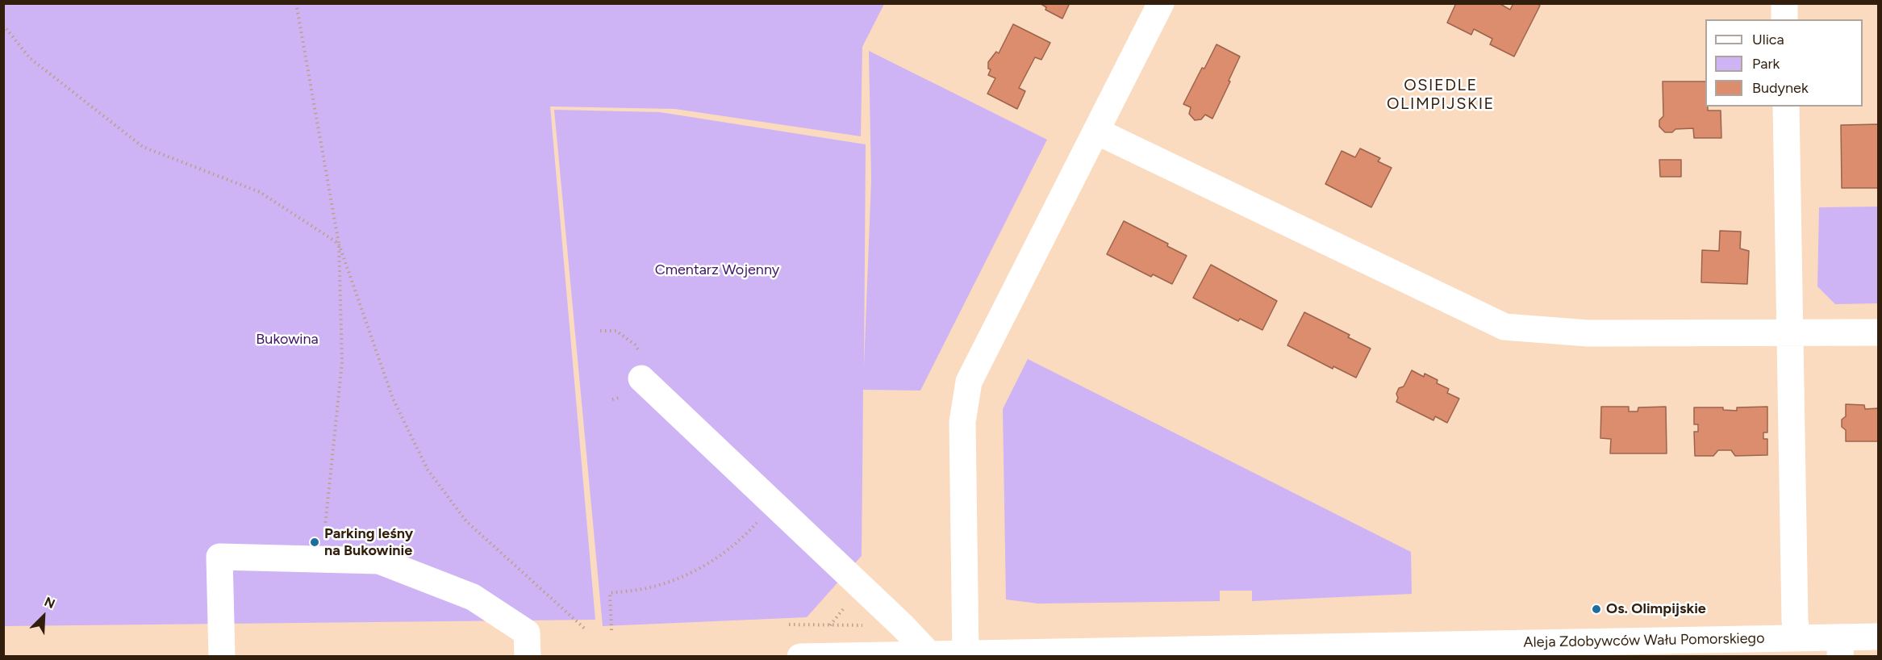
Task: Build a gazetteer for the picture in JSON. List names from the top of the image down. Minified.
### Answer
{"streets":{"street":["Aleja Zdobywców Wału Pomorskiego"]},"districts":["OSIEDLE OLIMPIJSKIE"],"parks":["Cmentarz Wojenny","Bukowina"],"places":["Parking leśny na Bukowinie","Os. Olimpijskie"],"legend":["Ulica","Park","Budynek"],"north":"top right"}
